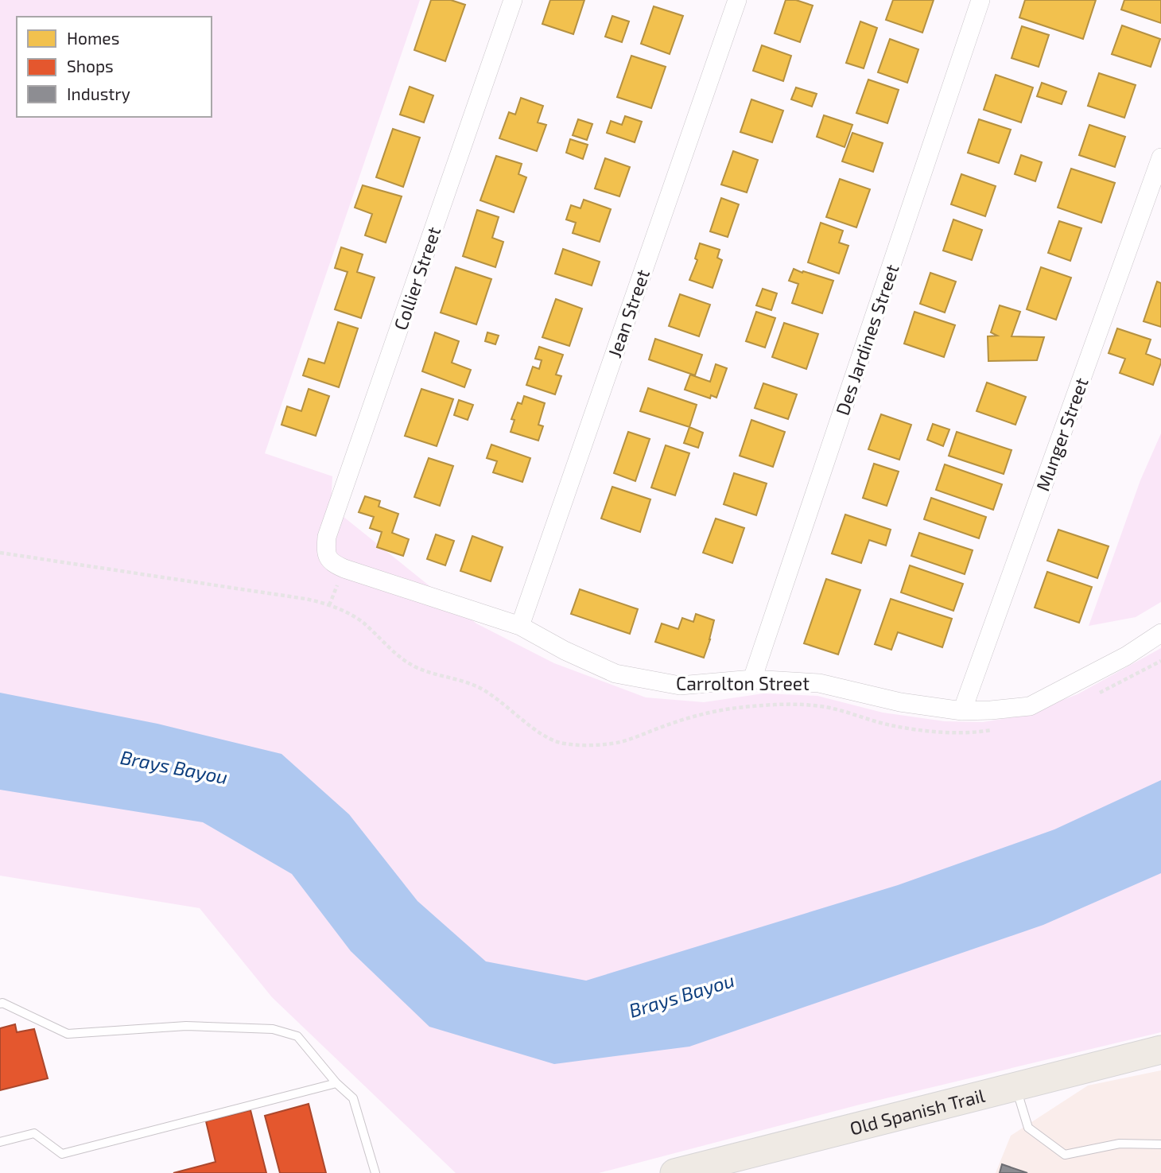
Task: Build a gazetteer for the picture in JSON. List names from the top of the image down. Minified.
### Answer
{"streets":{"main road":["Old Spanish Trail"],"street":["Collier Street","Jean Street","Des Jardines Street","Munger Street","Carrolton Street"]},"crossings":[["Collier Street","Carrolton Street"],["Jean Street","Carrolton Street"],["Des Jardines Street","Carrolton Street"],["Munger Street","Carrolton Street"]],"water":["Brays Bayou"],"legend":["Homes","Shops","Industry"]}
